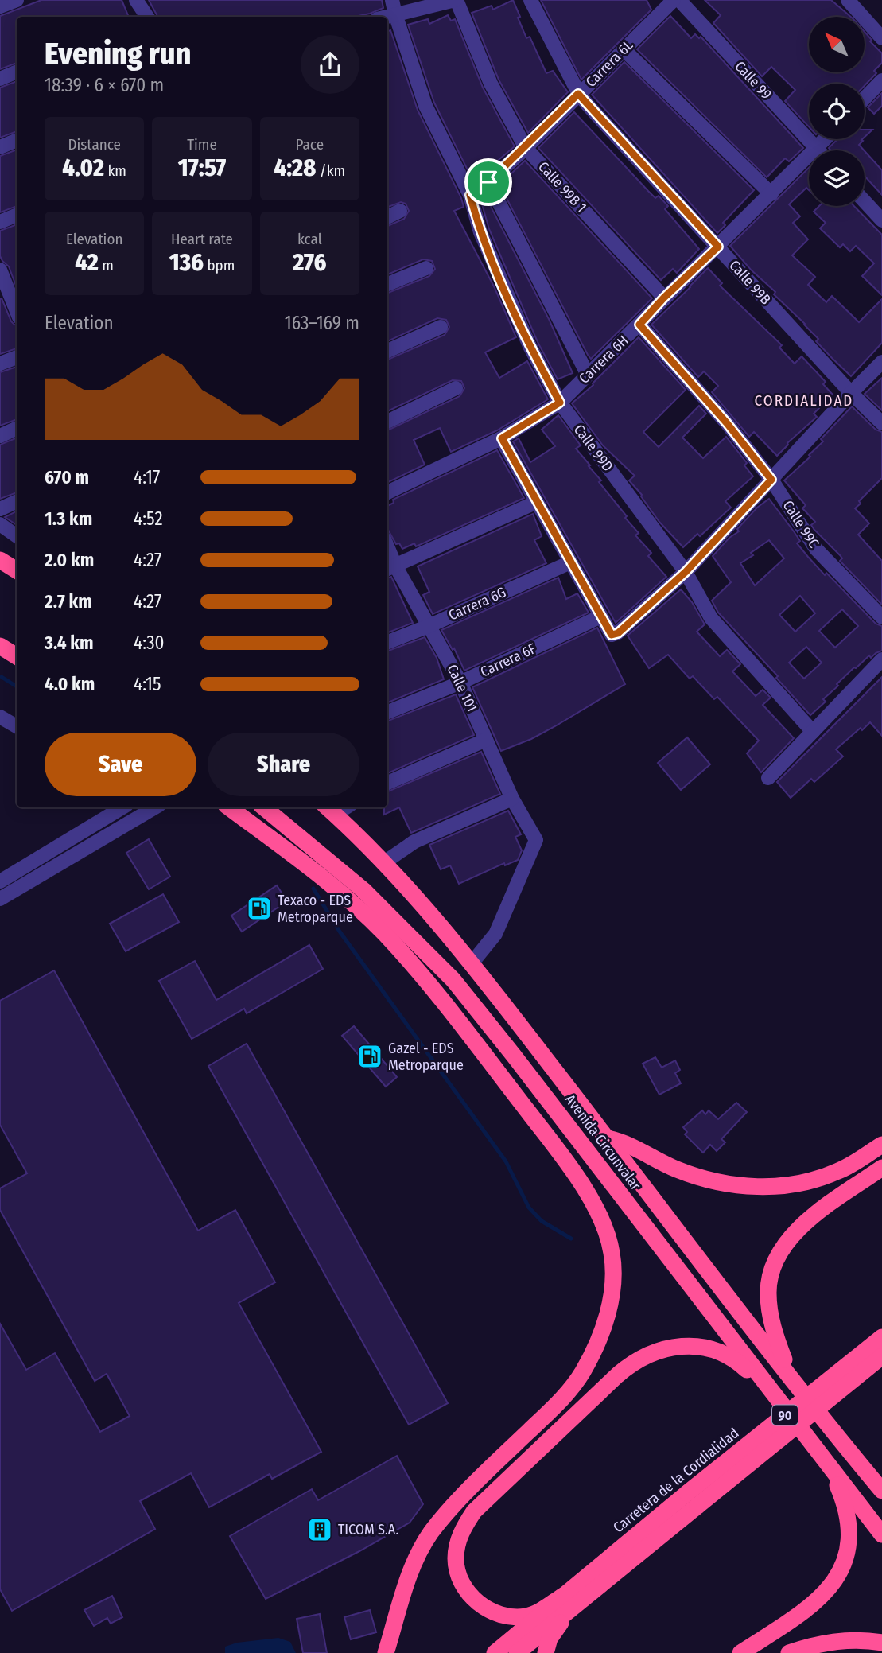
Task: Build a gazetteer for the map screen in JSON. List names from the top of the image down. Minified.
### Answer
{"streets":{"highway":["Avenida Circunvalar","90","Carretera de la Cordialidad"],"street":["Carrera 6L","Calle 99","Calle 99B 1","Calle 99B","Carrera 6H","Calle 99D","Calle 99C","Carrera 6G","Carrera 6F","Calle 101"]},"crossings":[["Carrera 6L","Calle 99B 1"],["Carrera 6L","Calle 99B"],["Carrera 6L","Calle 99D"],["Calle 99","Carrera 6H"],["Calle 99B 1","Carrera 6H"],["Calle 99B","Carrera 6H"],["Carrera 6H","Calle 99D"],["Carrera 6H","Calle 99C"],["Carrera 6G","Calle 101"],["Carrera 6F","Calle 101"],["Calle 101","Avenida Circunvalar"]],"districts":["CORDIALIDAD"],"places":{"fuel station":["Texaco - EDS Metroparque","Gazel - EDS Metroparque"],"building":["TICOM S.A."]},"north":"top left","page":{"heading":["Evening run","18:39 · 6 × 670 m"],"stats":[["Distance","4.02 km"],["Time","17:57"],["Pace","4:28 /km"],["Elevation","42 m"],["Heart rate","136 bpm"],["kcal","276"]],"chart":["Elevation","163–169 m"],"list":[{"name":"670 m","note":"4:17"},{"name":"1.3 km","note":"4:52"},{"name":"2.0 km","note":"4:27"},{"name":"2.7 km","note":"4:27"},{"name":"3.4 km","note":"4:30"},{"name":"4.0 km","note":"4:15"}],"buttons":["Save","Share"]}}
